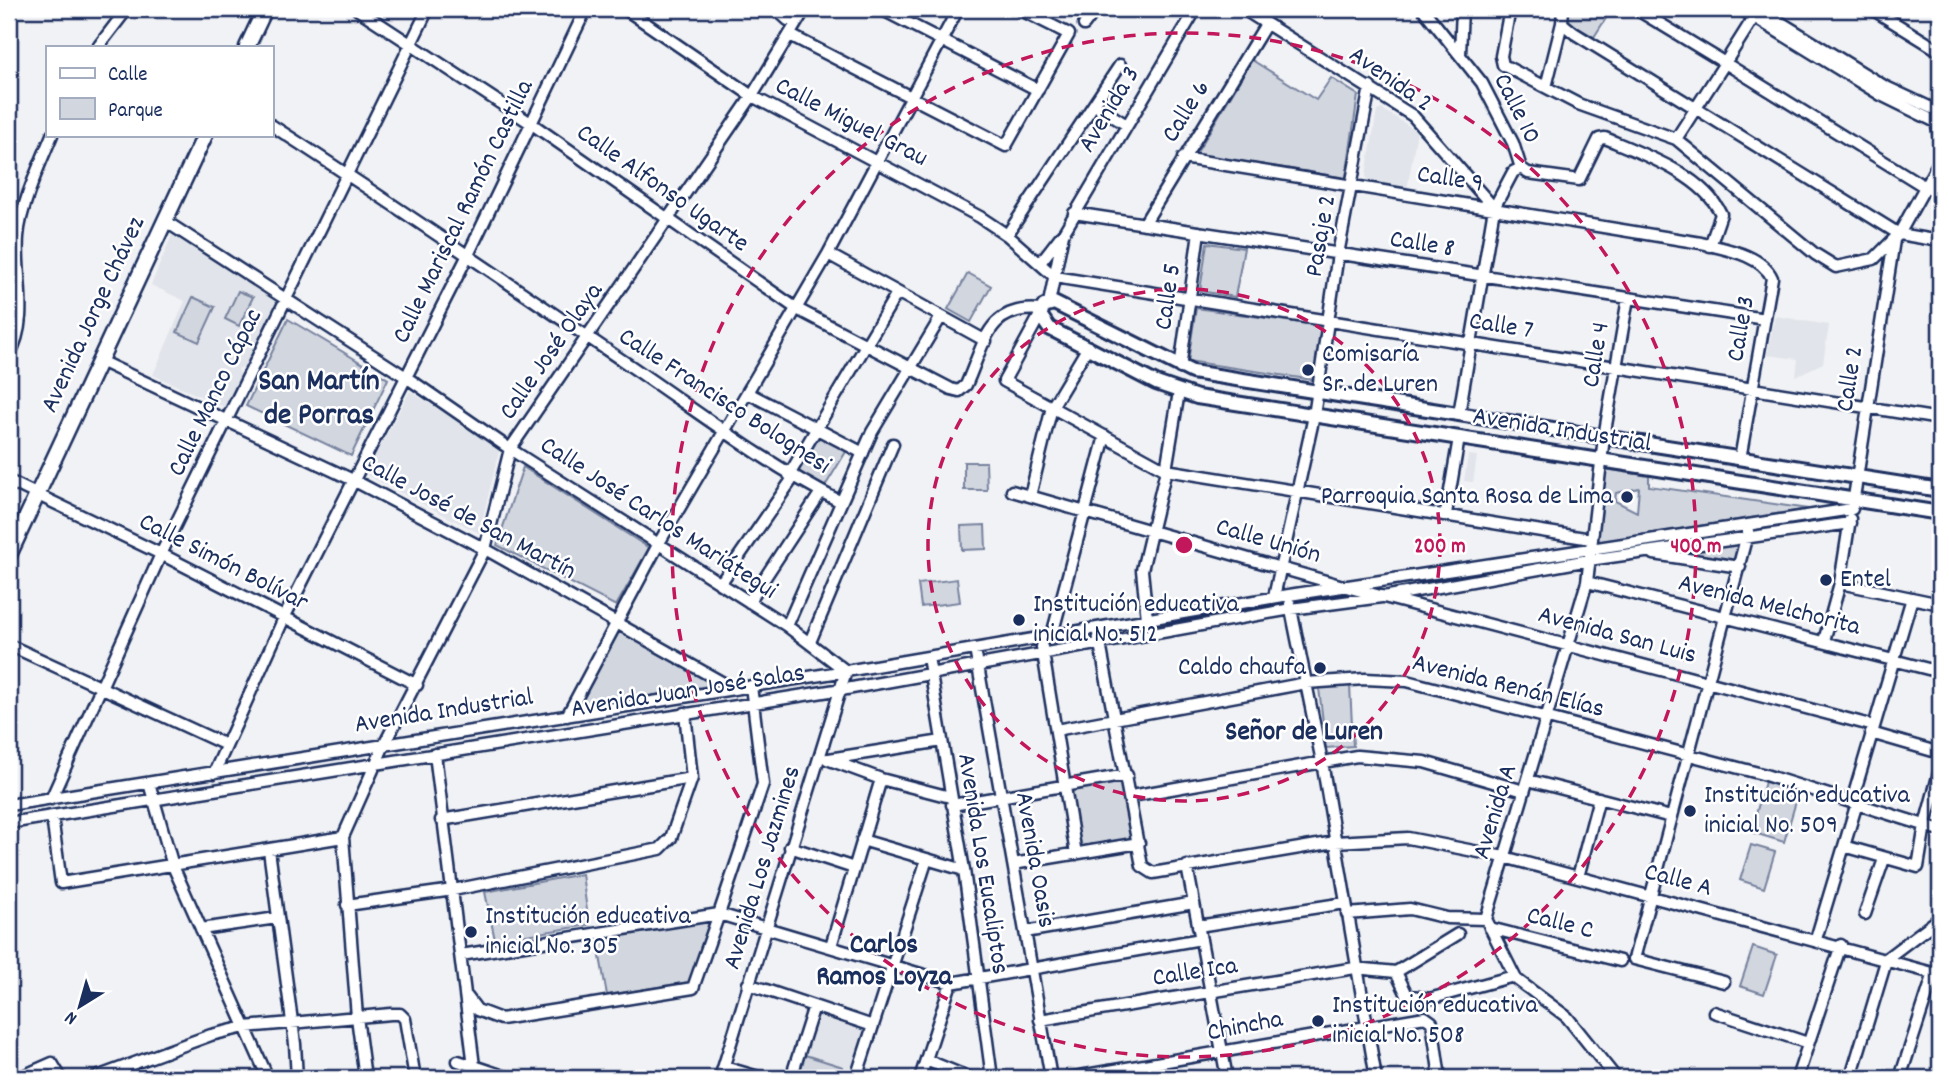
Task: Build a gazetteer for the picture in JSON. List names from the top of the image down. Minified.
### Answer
{"streets":{"main road":["Avenida Jorge Chávez"],"street":["Avenida 2","Calle 10","Avenida 3","Calle 6","Calle Miguel Grau","Calle 9","Calle Alfonso Ugarte","Calle Mariscal Ramón Castilla","Pasaje 2","Calle 8","Calle 5","Calle 7","Calle 3","Calle José Olaya","Calle 4","Calle 2","Calle Manco Cápac","Calle Francisco Bolognesi","Avenida Industrial","Calle José de San Martín","Calle José Carlos Mariátegui","Calle Unión","Calle Simón Bolívar","Avenida Melchorita","Avenida San Luis","Avenida Renán Elías","Avenida Juan José Salas","Avenida A","Avenida Oasis","Avenida Los Eucaliptos","Avenida Los Jazmines","Calle A","Calle C","Calle Ica","Chincha"]},"crossings":[["Avenida 2","Calle 6"],["Avenida 2","Calle 9"],["Avenida 2","Pasaje 2"],["Calle 10","Calle 9"],["Calle 10","Calle 3"],["Avenida 3","Calle Miguel Grau"],["Avenida 3","Calle 8"],["Avenida 3","Calle 7"],["Avenida 3","Avenida Industrial"],["Calle 6","Calle 9"],["Calle 6","Calle 8"],["Calle Miguel Grau","Calle 7"],["Calle Miguel Grau","Calle José Olaya"],["Calle 9","Pasaje 2"],["Calle 9","Calle 3"],["Calle Alfonso Ugarte","Calle Mariscal Ramón Castilla"],["Calle Alfonso Ugarte","Calle José Olaya"],["Calle Alfonso Ugarte","Calle Manco Cápac"],["Calle Mariscal Ramón Castilla","Calle Francisco Bolognesi"],["Calle Mariscal Ramón Castilla","Avenida Industrial"],["Calle Mariscal Ramón Castilla","Calle José de San Martín"],["Calle Mariscal Ramón Castilla","Calle José Carlos Mariátegui"],["Calle Mariscal Ramón Castilla","Calle Simón Bolívar"],["Pasaje 2","Calle 8"],["Pasaje 2","Calle 7"],["Pasaje 2","Avenida Industrial"],["Pasaje 2","Calle Unión"],["Calle 8","Calle 5"],["Calle 8","Calle 3"],["Calle 8","Calle 4"],["Calle 5","Calle 7"],["Calle 5","Avenida Industrial"],["Avenida Jorge Chávez","Calle José de San Martín"],["Avenida Jorge Chávez","Calle José Carlos Mariátegui"],["Avenida Jorge Chávez","Calle Simón Bolívar"],["Calle 7","Calle 3"],["Calle 7","Calle 4"],["Calle 7","Calle 2"],["Calle 3","Avenida Industrial"],["Calle José Olaya","Calle Francisco Bolognesi"],["Calle José Olaya","Avenida Industrial"],["Calle José Olaya","Calle José de San Martín"],["Calle José Olaya","Calle José Carlos Mariátegui"],["Calle José Olaya","Calle Simón Bolívar"],["Calle José Olaya","Avenida Juan José Salas"],["Calle 4","Avenida Industrial"],["Calle 4","Avenida Melchorita"],["Calle 4","Avenida Juan José Salas"],["Calle 4","Avenida A"],["Calle 2","Avenida Industrial"],["Calle 2","Avenida Melchorita"],["Calle Manco Cápac","Calle Francisco Bolognesi"],["Calle Manco Cápac","Avenida Industrial"],["Calle Manco Cápac","Calle José de San Martín"],["Calle Manco Cápac","Calle José Carlos Mariátegui"],["Calle Manco Cápac","Calle Simón Bolívar"],["Avenida Industrial","Calle José de San Martín"],["Avenida Industrial","Calle José Carlos Mariátegui"],["Avenida Industrial","Avenida Los Jazmines"],["Calle José Carlos Mariátegui","Avenida Los Jazmines"],["Calle Unión","Avenida San Luis"],["Avenida Melchorita","Avenida A"],["Avenida San Luis","Avenida Juan José Salas"],["Avenida San Luis","Avenida A"],["Avenida Renán Elías","Avenida A"],["Avenida Juan José Salas","Avenida Oasis"],["Avenida Juan José Salas","Avenida Los Eucaliptos"],["Avenida Juan José Salas","Avenida Los Jazmines"],["Avenida A","Calle A"],["Avenida A","Calle C"],["Avenida Oasis","Calle Ica"]],"districts":["San Martín de Porras","Señor de Luren","Carlos Ramos Loyza"],"places":["Comisaría Sr. de Luren","Parroquia Santa Rosa de Lima","Entel","Institución educativa inicial No. 512","Caldo chaufa","Institución educativa inicial No. 509","Institución educativa inicial No. 305","Institución educativa inicial No. 508"],"legend":["Calle","Parque"],"north":"bottom left","rings":["200 m","400 m"]}
